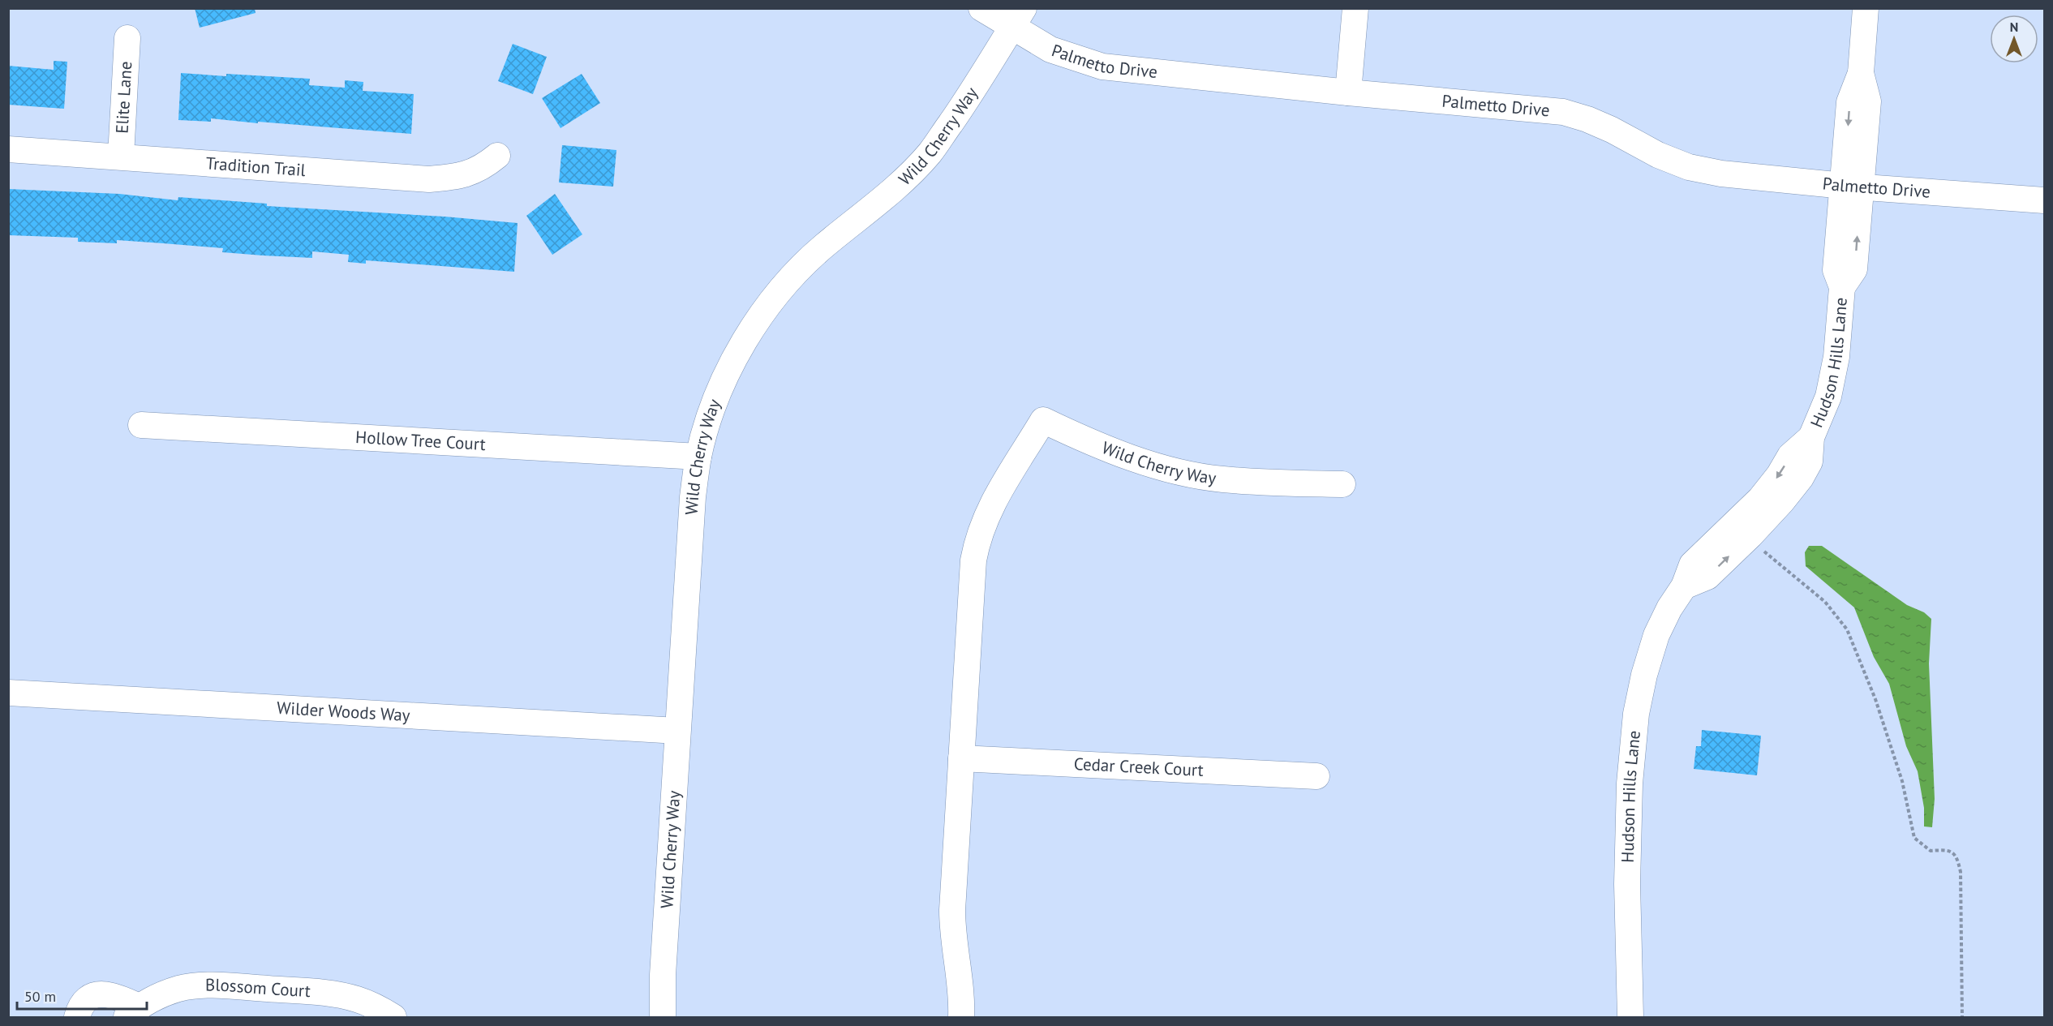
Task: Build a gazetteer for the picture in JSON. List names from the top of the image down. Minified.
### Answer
{"streets":{"street":["Palmetto Drive","Elite Lane","Wild Cherry Way","Tradition Trail","Hudson Hills Lane","Hollow Tree Court","Wilder Woods Way","Cedar Creek Court","Blossom Court"]},"crossings":[["Palmetto Drive","Wild Cherry Way"],["Palmetto Drive","Hudson Hills Lane"],["Elite Lane","Tradition Trail"],["Wild Cherry Way","Hollow Tree Court"],["Wild Cherry Way","Wilder Woods Way"],["Wild Cherry Way","Cedar Creek Court"]],"scale_bar":"50 m","north":"top"}
